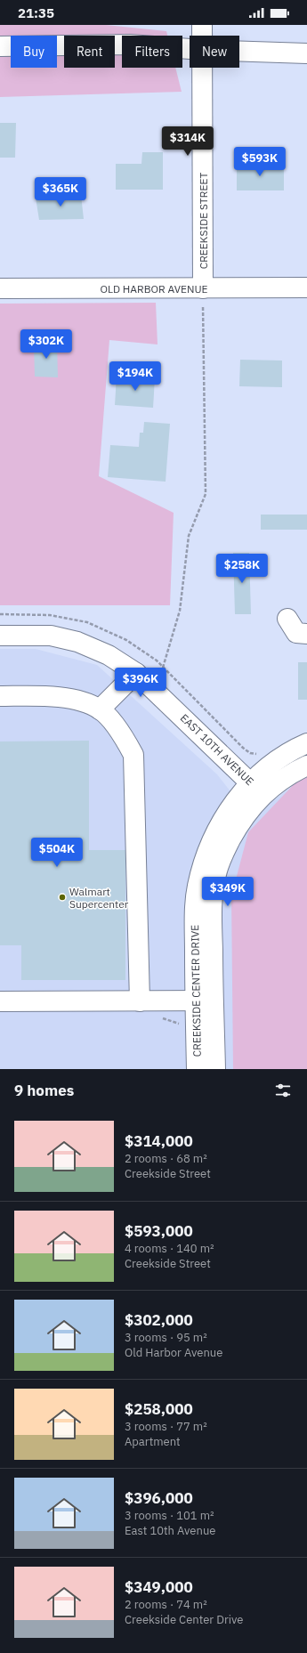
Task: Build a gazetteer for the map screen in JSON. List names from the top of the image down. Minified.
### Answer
{"streets":{"street":["CREEKSIDE STREET","OLD HARBOR AVENUE","EAST 10TH AVENUE","CREEKSIDE CENTER DRIVE"]},"crossings":[["CREEKSIDE STREET","OLD HARBOR AVENUE"],["EAST 10TH AVENUE","CREEKSIDE CENTER DRIVE"]],"places":["Walmart Supercenter"],"page":{"status":"21:35","chip":["Buy","Rent","Filters","New"],"price":["$314K","$593K","$365K","$302K","$194K","$258K","$396K","$504K","$349K"],"heading":"9 homes","list":[{"name":"$314,000","note":"2 rooms · 68 m² · Creekside Street"},{"name":"$593,000","note":"4 rooms · 140 m² · Creekside Street"},{"name":"$302,000","note":"3 rooms · 95 m² · Old Harbor Avenue"},{"name":"$258,000","note":"3 rooms · 77 m² · Apartment"},{"name":"$396,000","note":"3 rooms · 101 m² · East 10th Avenue"},{"name":"$349,000","note":"2 rooms · 74 m² · Creekside Center Drive"}]}}
